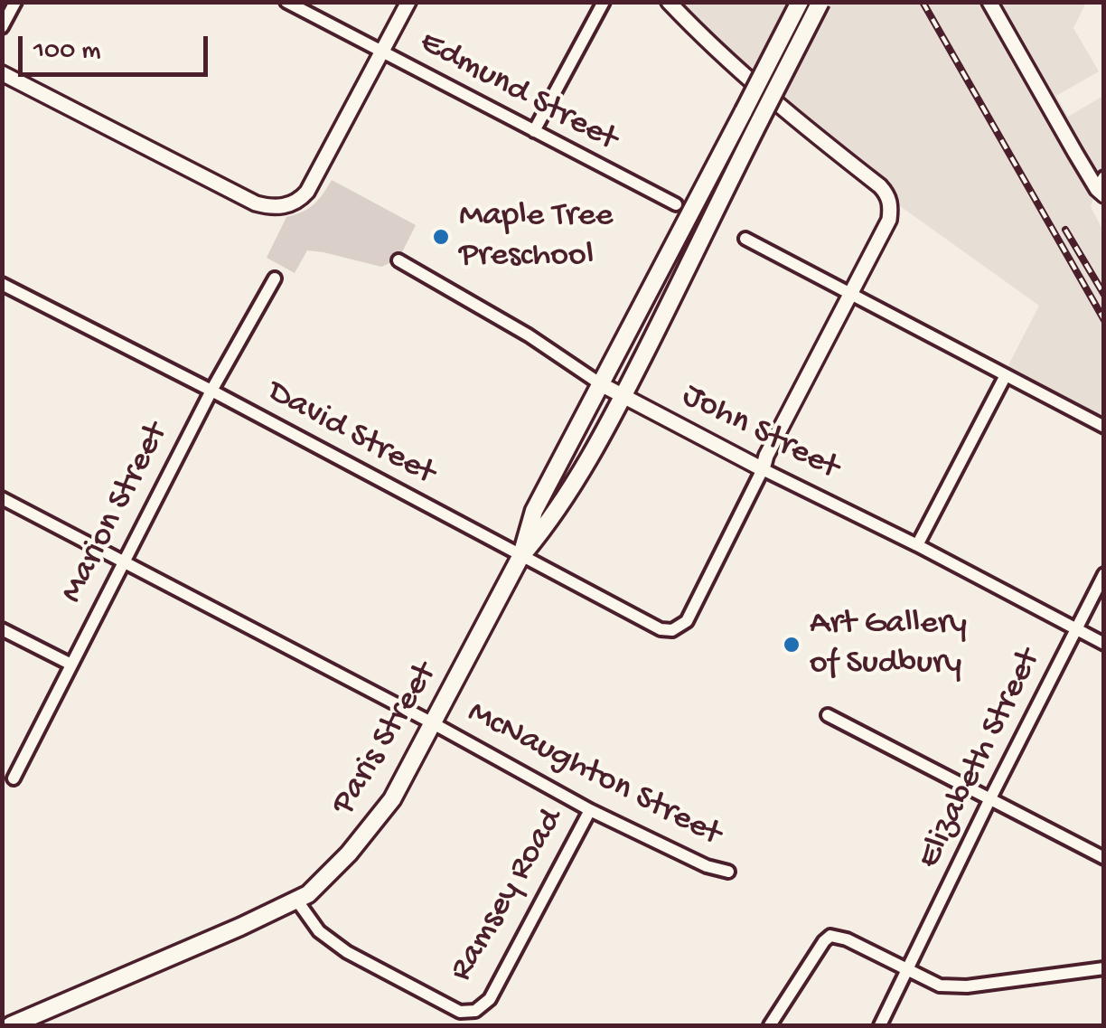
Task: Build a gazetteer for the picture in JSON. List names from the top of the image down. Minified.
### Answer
{"streets":{"main road":["Paris Street"],"street":["Edmund Street","John Street","David Street","Marion Street","Elizabeth Street","McNaughton Street","Ramsey Road"]},"crossings":[["John Street","David Street"],["John Street","Paris Street"],["John Street","Elizabeth Street"],["David Street","Marion Street"],["David Street","Paris Street"],["Marion Street","McNaughton Street"],["Paris Street","McNaughton Street"],["Paris Street","Ramsey Road"],["McNaughton Street","Ramsey Road"]],"places":["Maple Tree Preschool","Art Gallery of Sudbury"],"scale_bar":"100 m"}
